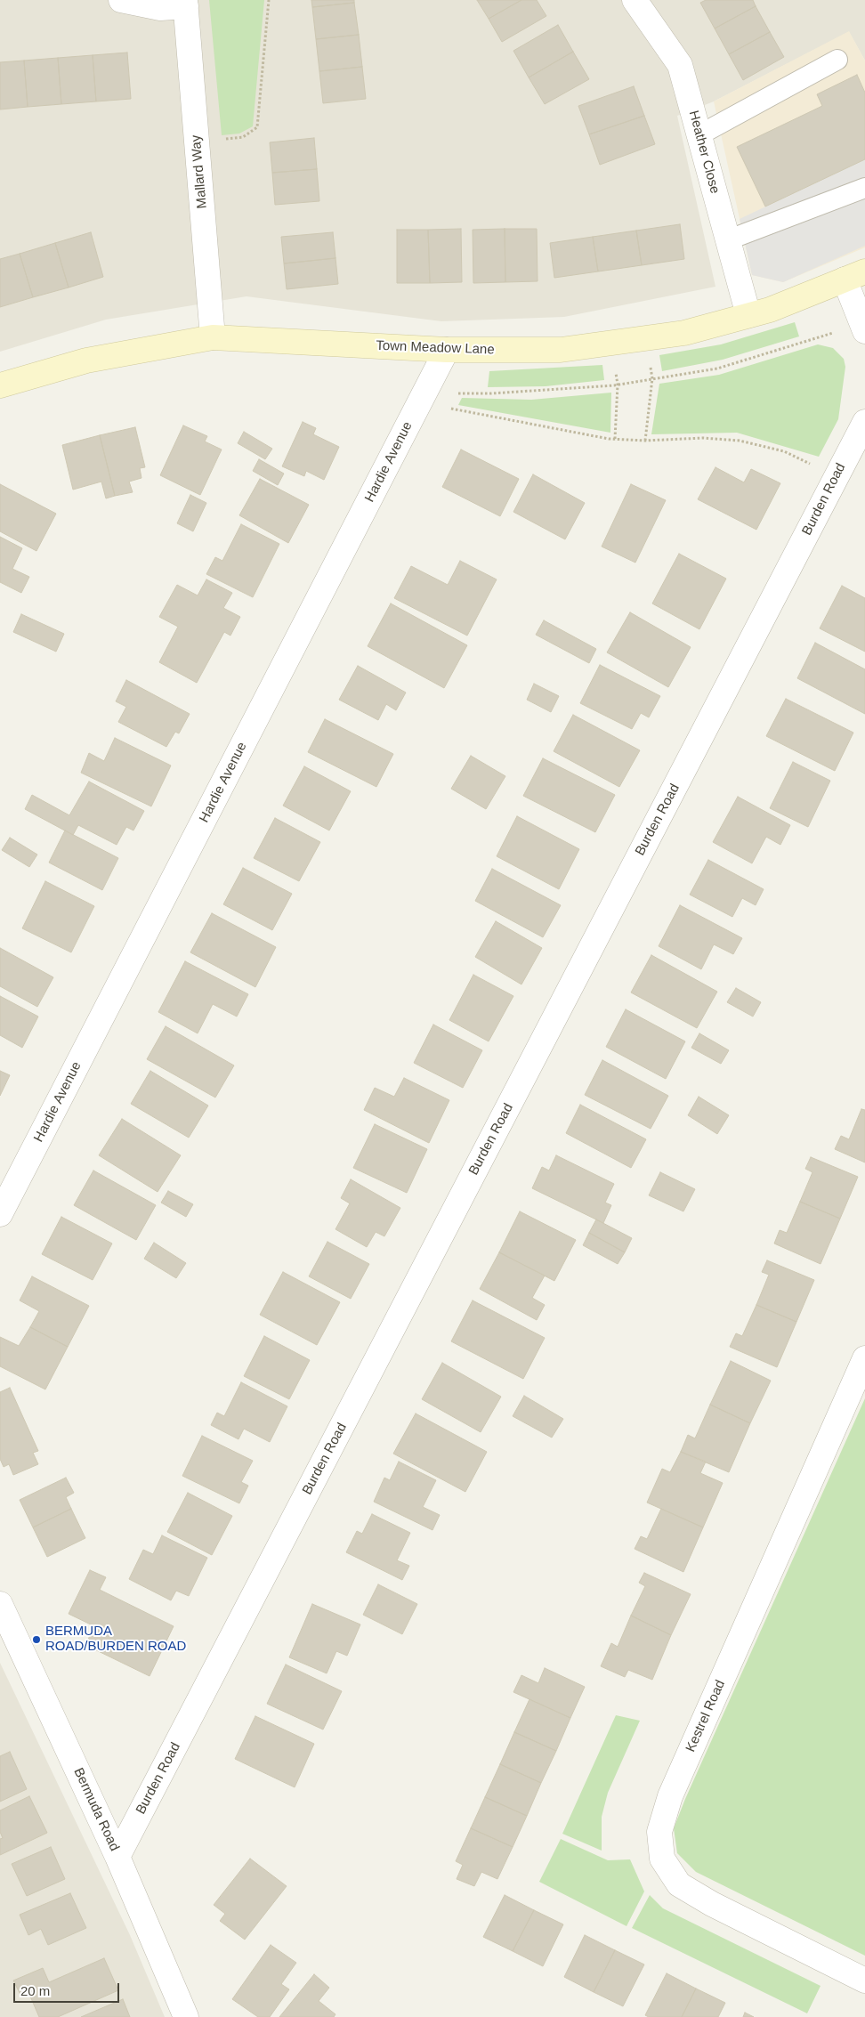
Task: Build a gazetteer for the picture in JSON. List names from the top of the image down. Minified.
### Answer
{"streets":{"street":["Heather Close","Mallard Way","Town Meadow Lane","Hardie Avenue","Burden Road","Kestrel Road","Bermuda Road"]},"crossings":[["Heather Close","Town Meadow Lane"],["Mallard Way","Town Meadow Lane"],["Town Meadow Lane","Hardie Avenue"],["Burden Road","Bermuda Road"]],"places":["BERMUDA ROAD/BURDEN ROAD"],"scale_bar":"20 m"}
